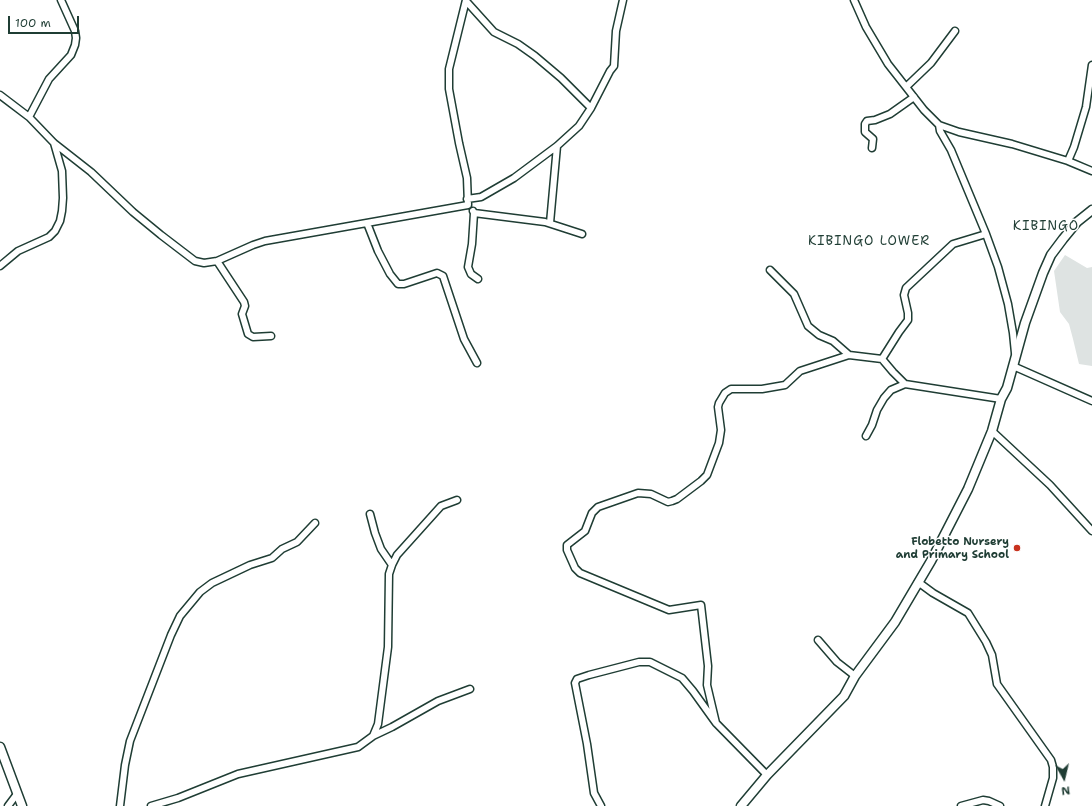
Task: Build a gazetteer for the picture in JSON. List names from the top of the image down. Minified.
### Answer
{"districts":["KIBINGO","KIBINGO LOWER"],"places":["Flobetto Nursery and Primary School"],"scale_bar":"100 m","north":"bottom"}
